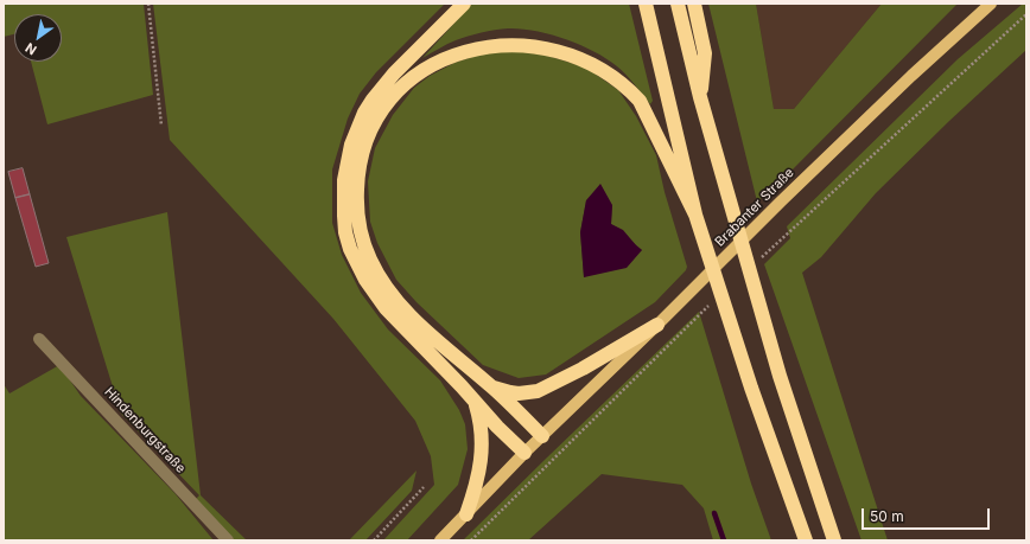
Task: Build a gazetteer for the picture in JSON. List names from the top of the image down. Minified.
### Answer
{"streets":{"main road":["Brabanter Straße"],"street":["Hindenburgstraße"]},"scale_bar":"50 m","north":"bottom left"}
